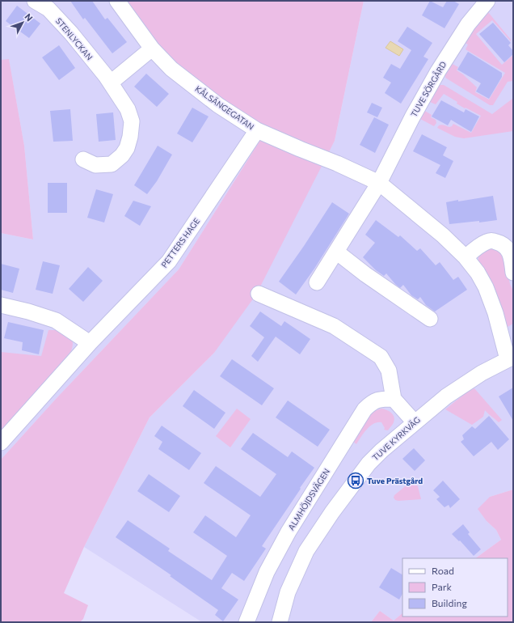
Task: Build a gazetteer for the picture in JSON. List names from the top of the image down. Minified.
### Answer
{"streets":{"street":["STENLYCKAN","TUVE SÖRGÅRD","KÅLSÄNGEGATAN","PETTERS HAGE","TUVE KYRKVÄG","ALMHÖJDSVÄGEN"]},"crossings":[["TUVE SÖRGÅRD","KÅLSÄNGEGATAN"],["KÅLSÄNGEGATAN","PETTERS HAGE"],["KÅLSÄNGEGATAN","TUVE KYRKVÄG"]],"places":{"bus stop":["Tuve Prästgård"]},"legend":["Road","Park","Building"],"north":"top right"}
